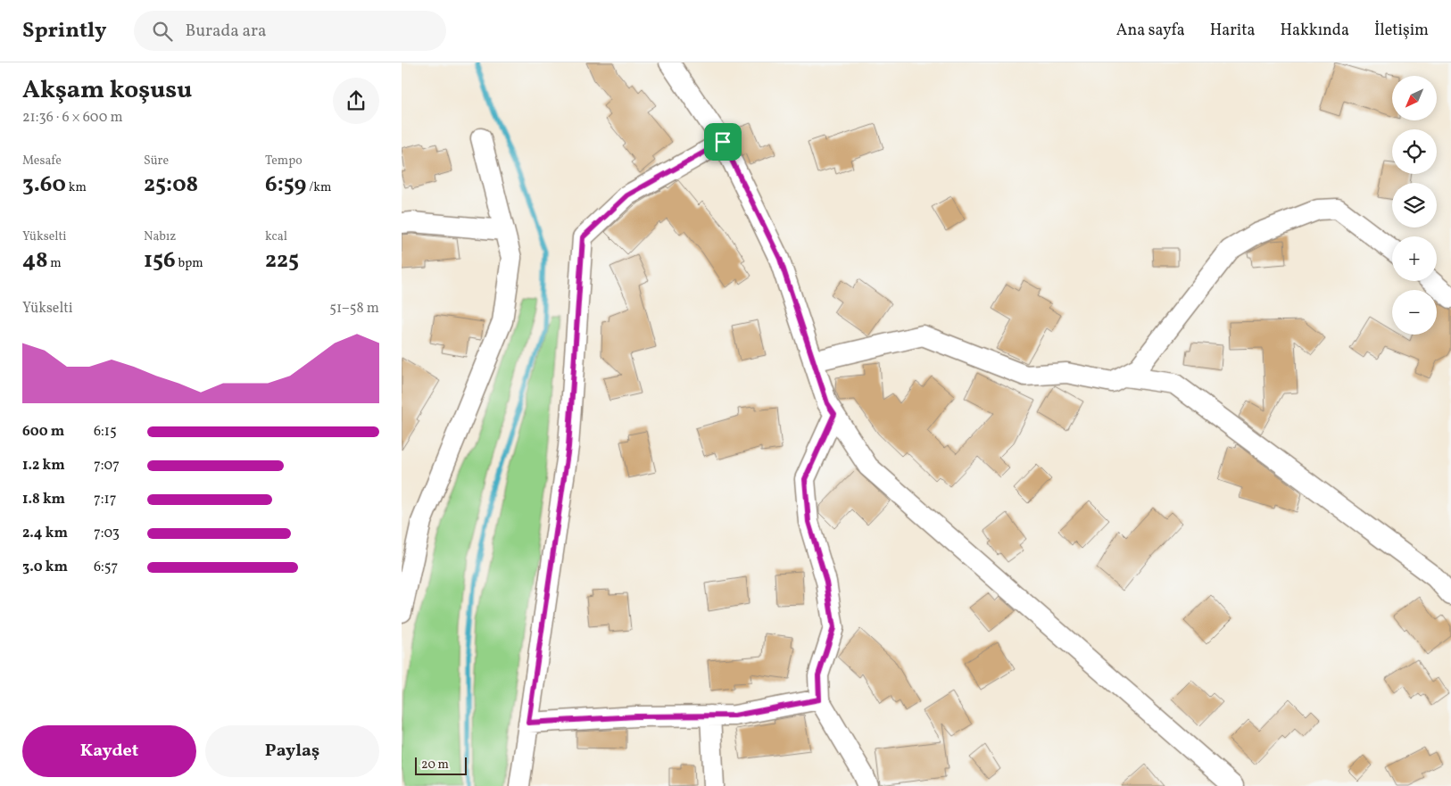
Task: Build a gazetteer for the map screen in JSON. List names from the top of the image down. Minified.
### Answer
{"scale_bar":"20 m","north":"bottom left","page":{"header":"Sprintly","search":"Burada ara","nav":["Ana sayfa","Harita","Hakkında","İletişim"],"heading":["Akşam koşusu","21:36 · 6 × 600 m"],"map_buttons":["+","−"],"stats":[["Mesafe","3.60 km"],["Süre","25:08"],["Tempo","6:59 /km"],["Yükselti","48 m"],["Nabız","156 bpm"],["kcal","225"]],"chart":["Yükselti","51–58 m"],"list":[{"name":"600 m","note":"6:15"},{"name":"1.2 km","note":"7:07"},{"name":"1.8 km","note":"7:17"},{"name":"2.4 km","note":"7:03"},{"name":"3.0 km","note":"6:57"}],"buttons":["Kaydet","Paylaş"],"scale":"20 m"}}
